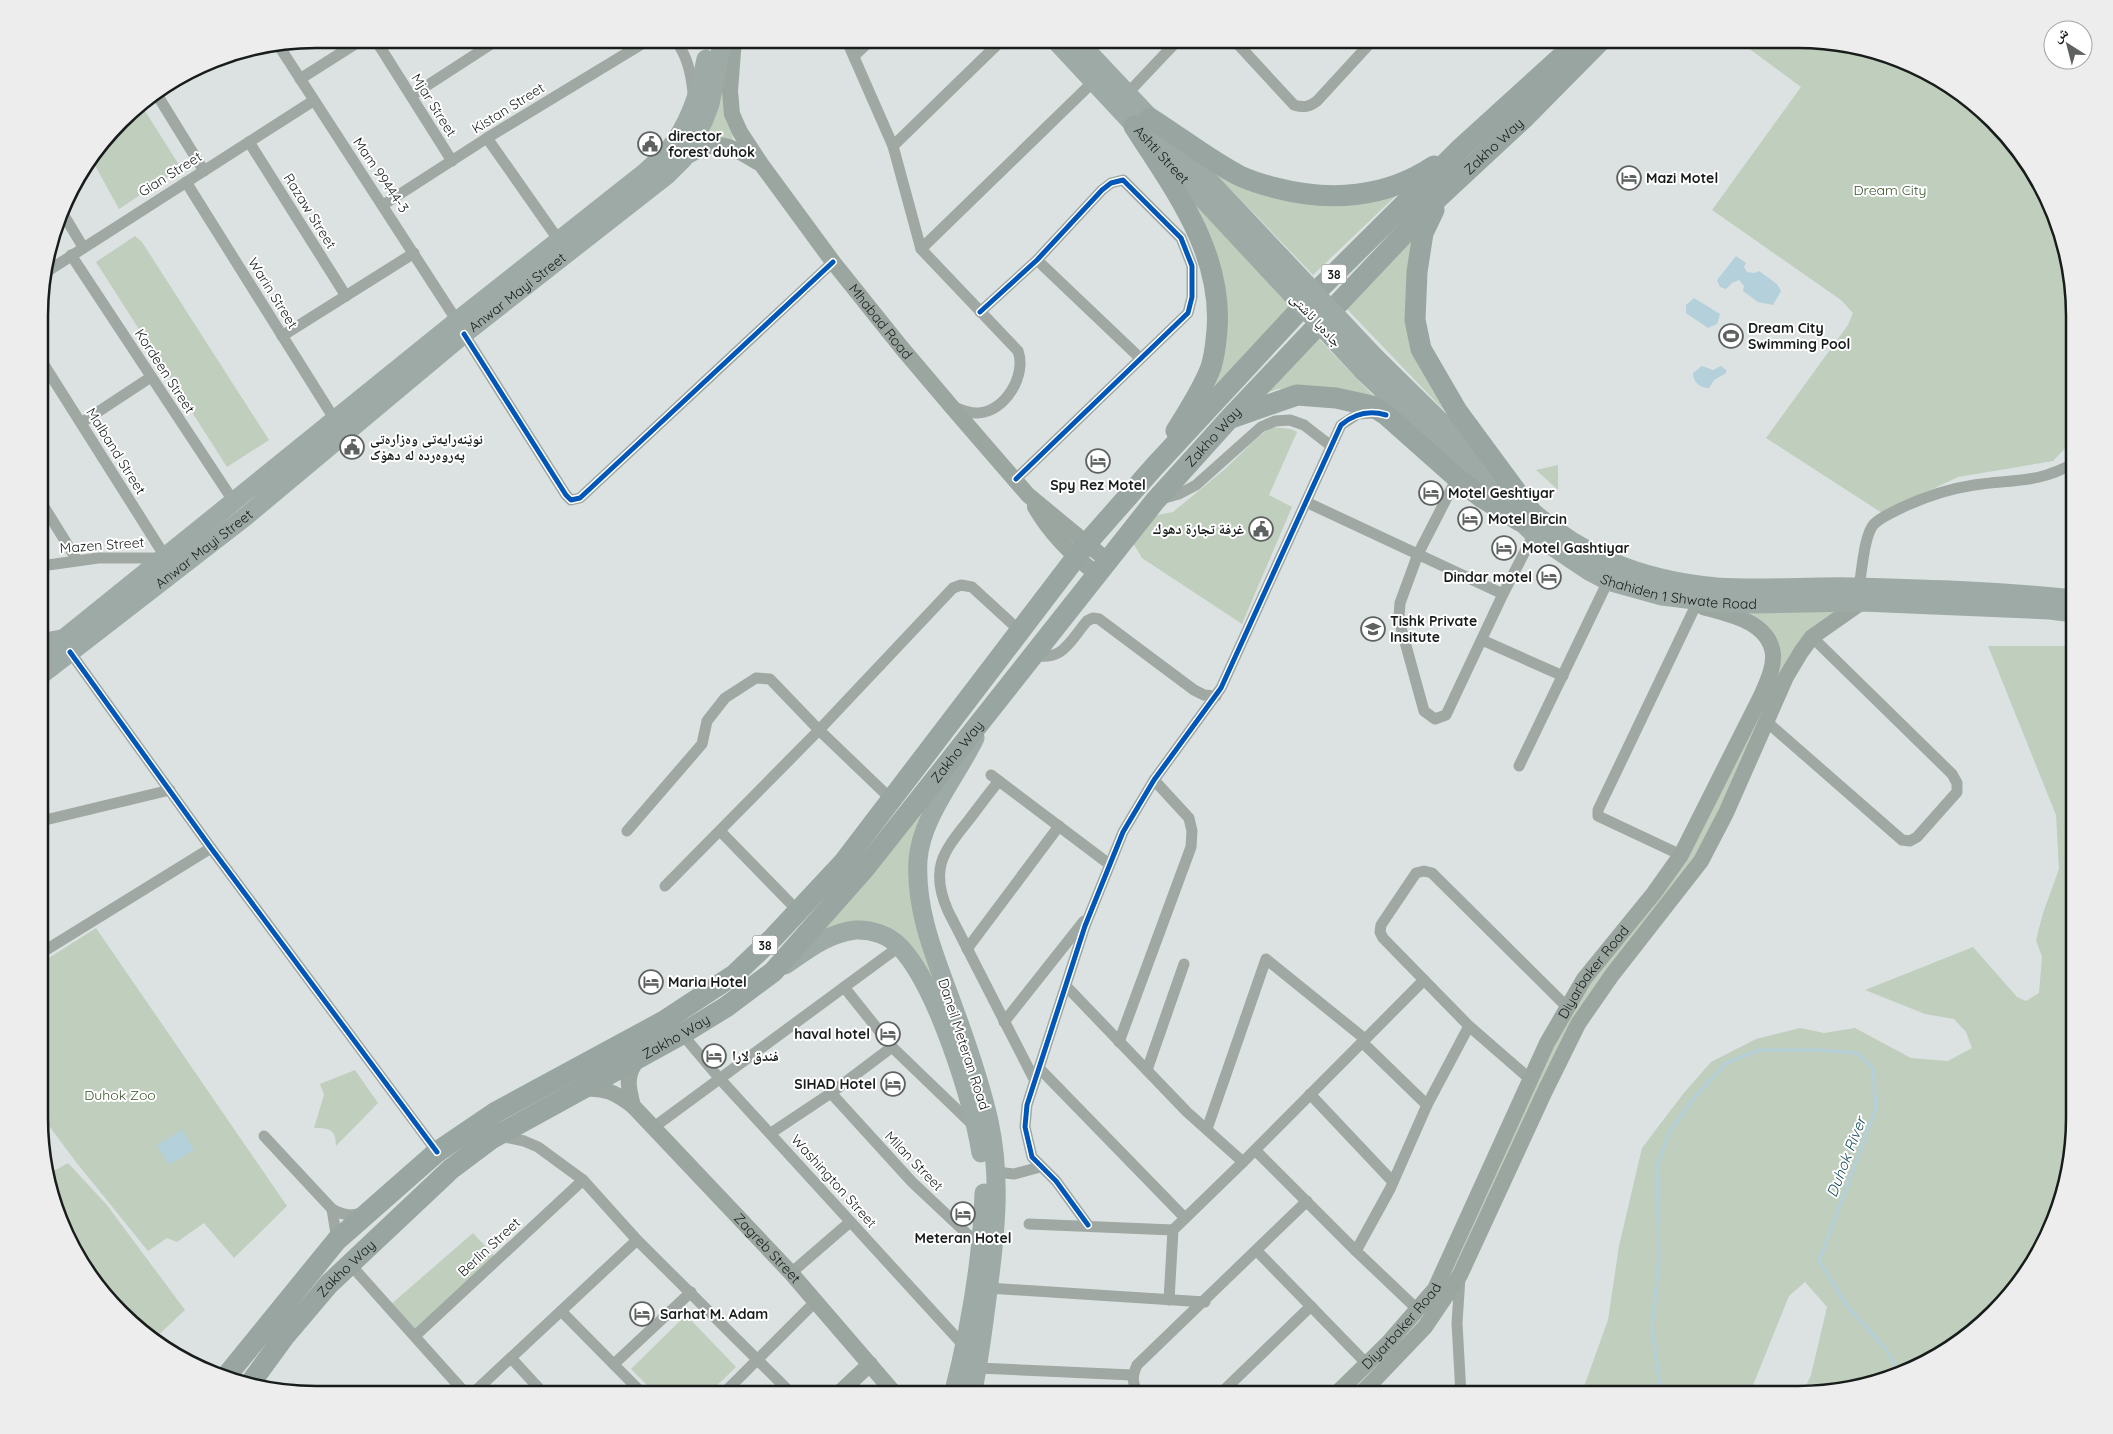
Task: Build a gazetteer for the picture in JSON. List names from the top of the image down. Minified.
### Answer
{"streets":{"highway":["Zakho Way","38"],"main road":["Ashti Street","Anwar Mayi Street","جادەیا ئاشتی","Mhabad Road","Shahiden 1 Shwate Road","Diyarbaker Road","Daneil Meteran Road","Zagreb Street"],"street":["Mjar Street","Kistan Street","Gian Street","Mam 99444-3","Razaw Street","Warin Street","Kordeen Street","Malband Street","Mazen Street","Milan Street","Washington Street","Berlin Street"]},"crossings":[["Mjar Street","Kistan Street"],["Kistan Street","Mam 99444-3"],["Zakho Way","Mhabad Road"],["Zakho Way","Daneil Meteran Road"],["Zakho Way","Washington Street"],["Zakho Way","Zagreb Street"],["Ashti Street","جادەیا ئاشتی"],["Gian Street","Mam 99444-3"],["Gian Street","Razaw Street"],["Gian Street","Warin Street"],["Gian Street","Kordeen Street"],["Mam 99444-3","Anwar Mayi Street"],["Mam 99444-3","Mhabad Road"],["Warin Street","Anwar Mayi Street"],["Anwar Mayi Street","Kordeen Street"],["Anwar Mayi Street","Malband Street"],["Anwar Mayi Street","Mazen Street"],["جادەیا ئاشتی","Shahiden 1 Shwate Road"],["Malband Street","Mazen Street"],["Shahiden 1 Shwate Road","Diyarbaker Road"],["Daneil Meteran Road","Milan Street"],["Daneil Meteran Road","Washington Street"]],"water":["Duhok River"],"parks":["Dream City","Duhok Zoo"],"places":{"public building":["director forest duhok","نوێنەرایەتی وەزارەتی پەروەردە لە دهۆک","غرفة تجارة دهوك"],"hotel":["Mazi Motel","Spy Rez Motel","Motel Geshtiyar","Motel Bircin","Motel Gashtiyar","Dindar motel","Maria Hotel","haval hotel","فندق لارا","SIHAD Hotel","Meteran Hotel","Sarhat M. Adam"],"sports":["Dream City Swimming Pool"],"school or university":["Tishk Private Insitute"]},"north":"top left"}
